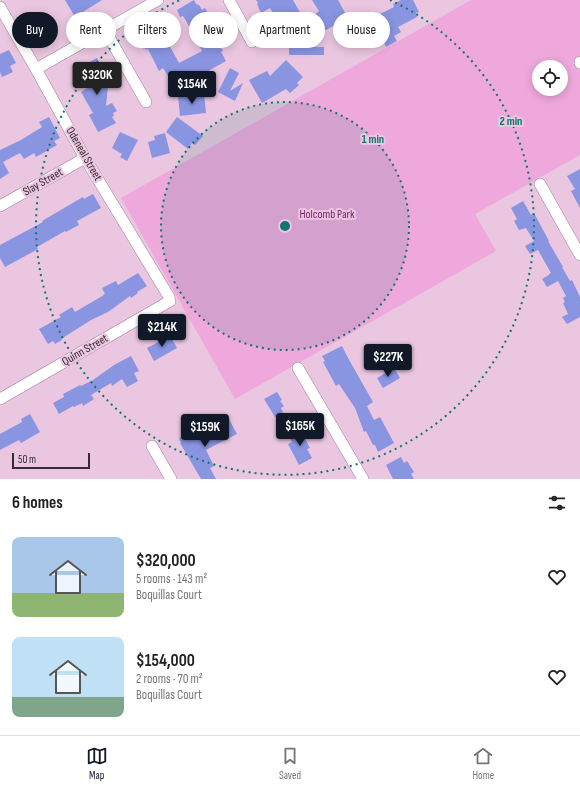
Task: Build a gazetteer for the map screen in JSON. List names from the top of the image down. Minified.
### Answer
{"streets":{"street":["Odeneal Street","Slay Street","Quinn Street"]},"crossings":[["Odeneal Street","Slay Street"],["Odeneal Street","Quinn Street"]],"parks":["Holcomb Park"],"scale_bar":"50 m","page":{"chip":["Buy","Rent","Filters","New","Apartment","House"],"price":["$320K","$154K","$214K","$227K","$165K","$159K"],"scale":"50 m","heading":"6 homes","list":[{"name":"$320,000","note":"5 rooms · 143 m² · Boquillas Court"},{"name":"$154,000","note":"2 rooms · 70 m² · Boquillas Court"}],"tabs":["Map","Saved","Home"]},"rings":["2 min","1 min"]}
